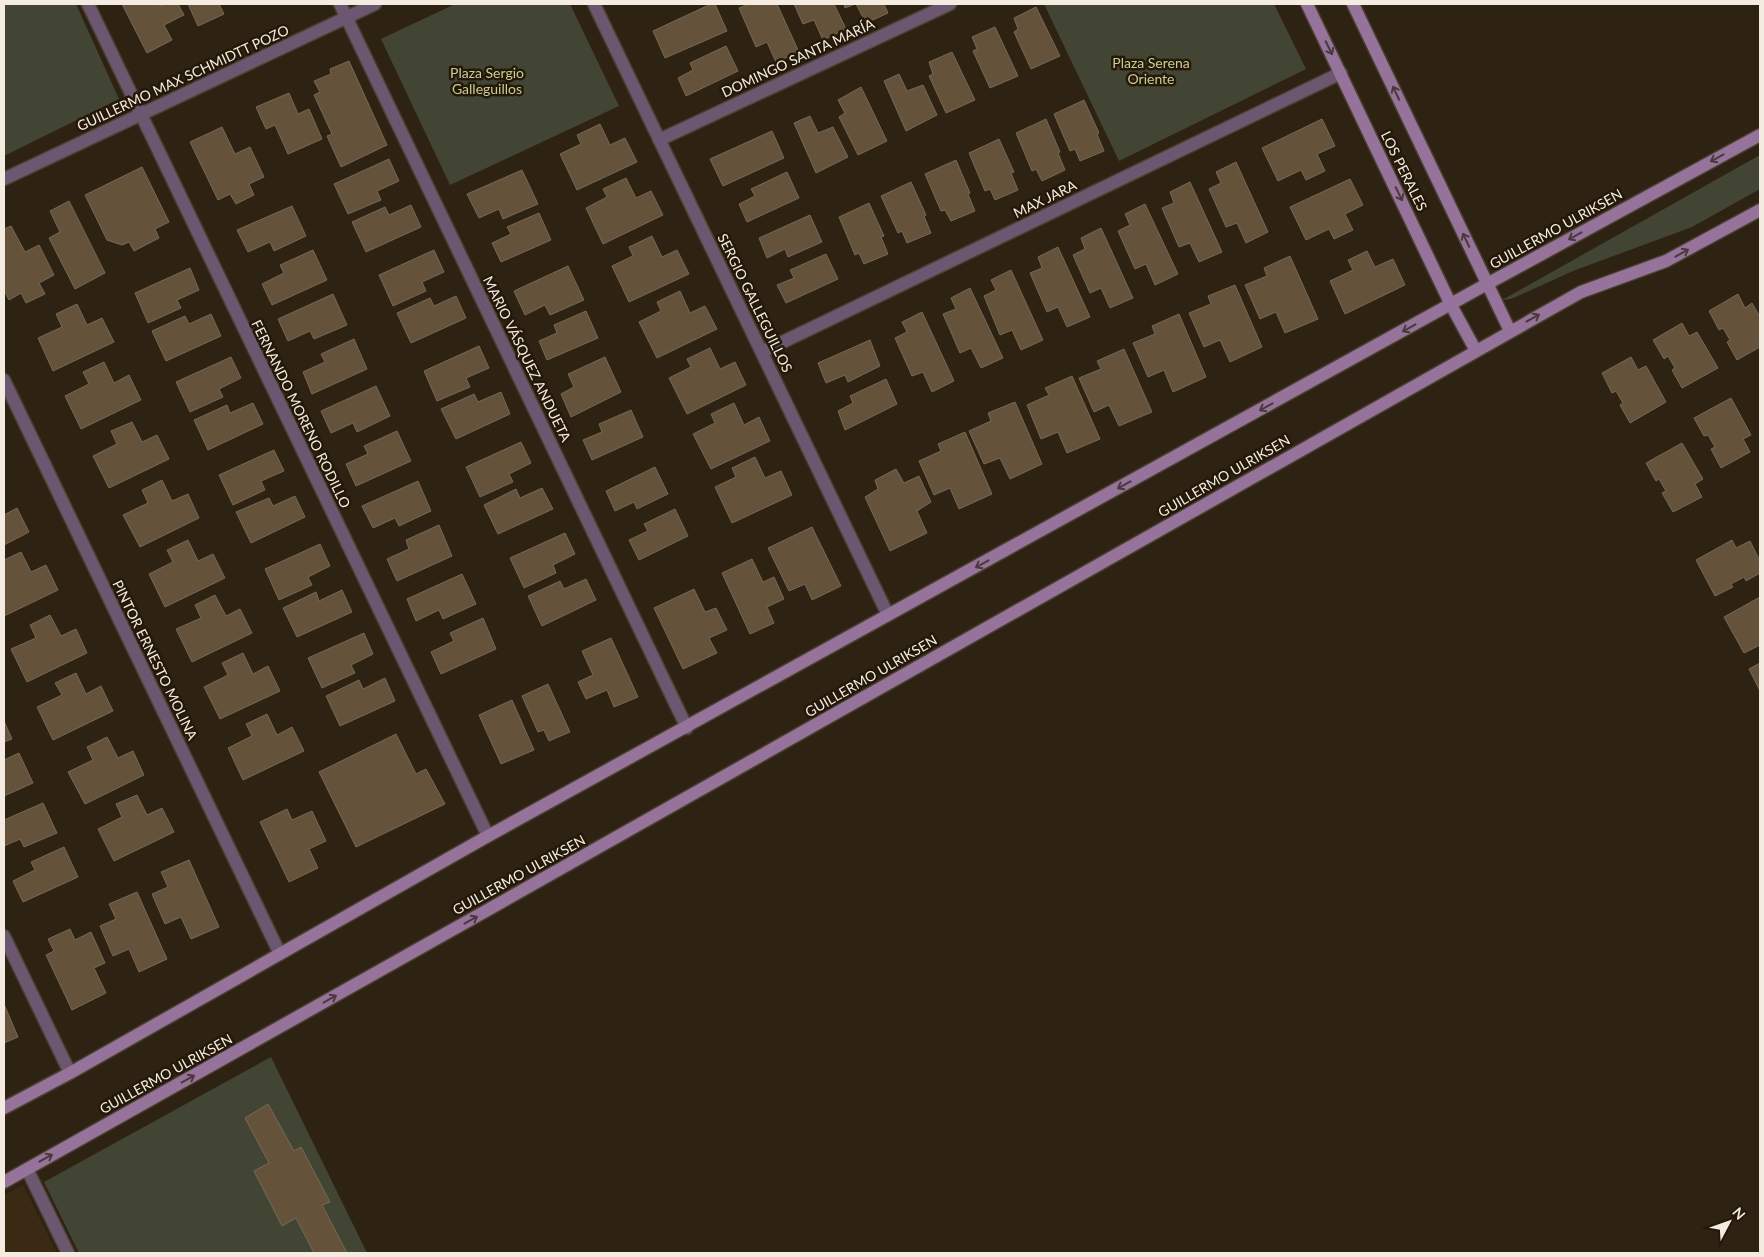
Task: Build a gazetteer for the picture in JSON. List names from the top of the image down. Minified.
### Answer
{"streets":{"main road":["LOS PERALES","GUILLERMO ULRIKSEN"],"street":["DOMINGO SANTA MARÍA","GUILLERMO MAX SCHMIDTT POZO","MAX JARA","SERGIO GALLEGUILLOS","MARIO VÁSQUEZ ANDUETA","FERNANDO MORENO RODILLO","PINTOR ERNESTO MOLINA"]},"crossings":[["DOMINGO SANTA MARÍA","SERGIO GALLEGUILLOS"],["GUILLERMO MAX SCHMIDTT POZO","MARIO VÁSQUEZ ANDUETA"],["GUILLERMO MAX SCHMIDTT POZO","FERNANDO MORENO RODILLO"],["LOS PERALES","MAX JARA"],["LOS PERALES","GUILLERMO ULRIKSEN"],["MAX JARA","SERGIO GALLEGUILLOS"],["GUILLERMO ULRIKSEN","SERGIO GALLEGUILLOS"],["GUILLERMO ULRIKSEN","MARIO VÁSQUEZ ANDUETA"],["GUILLERMO ULRIKSEN","FERNANDO MORENO RODILLO"],["GUILLERMO ULRIKSEN","PINTOR ERNESTO MOLINA"]],"parks":["Plaza Serena Oriente","Plaza Sergio Galleguillos"],"north":"top right"}
